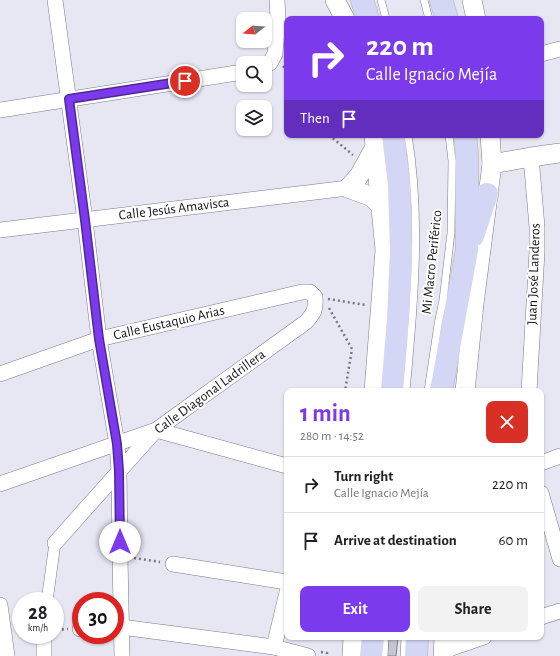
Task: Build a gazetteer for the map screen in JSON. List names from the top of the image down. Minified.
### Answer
{"streets":{"street":["Calle Jesús Amavisca","Juan José Landeros","Calle Eustaquio Arias","Calle Diagonal Ladrillera"],"lane":["Mi Macro Periférico"]},"crossings":[["Calle Eustaquio Arias","Calle Diagonal Ladrillera"]],"north":"left","page":{"turn":["220 m","Calle Ignacio Mejía"],"then":"Then","heading":["1 min","280 m · 14:52"],"list":[{"name":"Turn right","note":"Calle Ignacio Mejía","value":"220 m"},{"name":"Arrive at destination","value":"60 m"}],"buttons":["Exit","Share"],"speed":"28 km/h","limit":"30"}}
